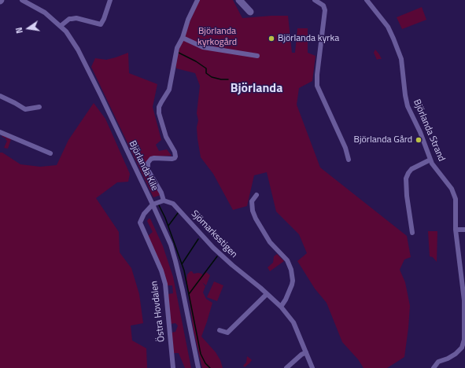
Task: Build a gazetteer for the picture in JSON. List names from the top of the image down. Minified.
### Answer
{"streets":{"street":["Björlanda Strand","Björlanda Kile","Sjömarksstigen","Östra Hovdalen"]},"crossings":[["Björlanda Kile","Östra Hovdalen"]],"districts":["Björlanda"],"parks":["Björlanda kyrkogård"],"places":["Björlanda kyrka","Björlanda Gård"],"north":"left"}
